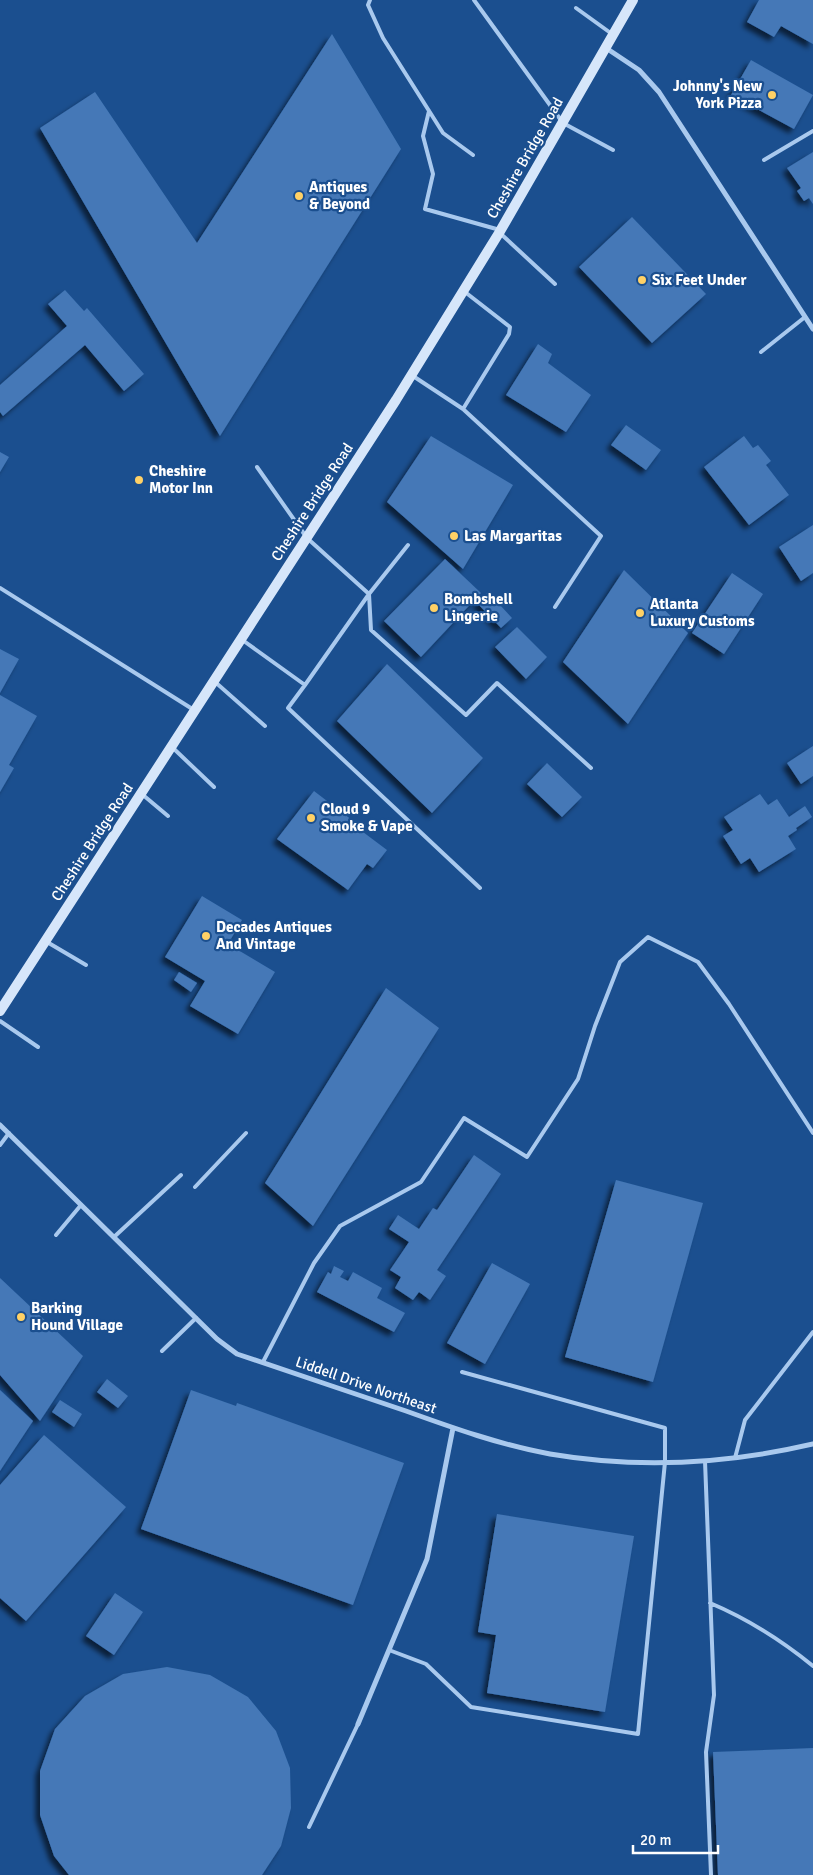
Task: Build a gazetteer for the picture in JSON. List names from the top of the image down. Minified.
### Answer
{"streets":{"main road":["Cheshire Bridge Road"],"street":["Liddell Drive Northeast"]},"places":["Johnny's New York Pizza","Antiques & Beyond","Six Feet Under","Cheshire Motor Inn","Las Margaritas","Bombshell Lingerie","Atlanta Luxury Customs","Cloud 9 Smoke & Vape","Decades Antiques And Vintage","Barking Hound Village"],"scale_bar":"20 m"}
